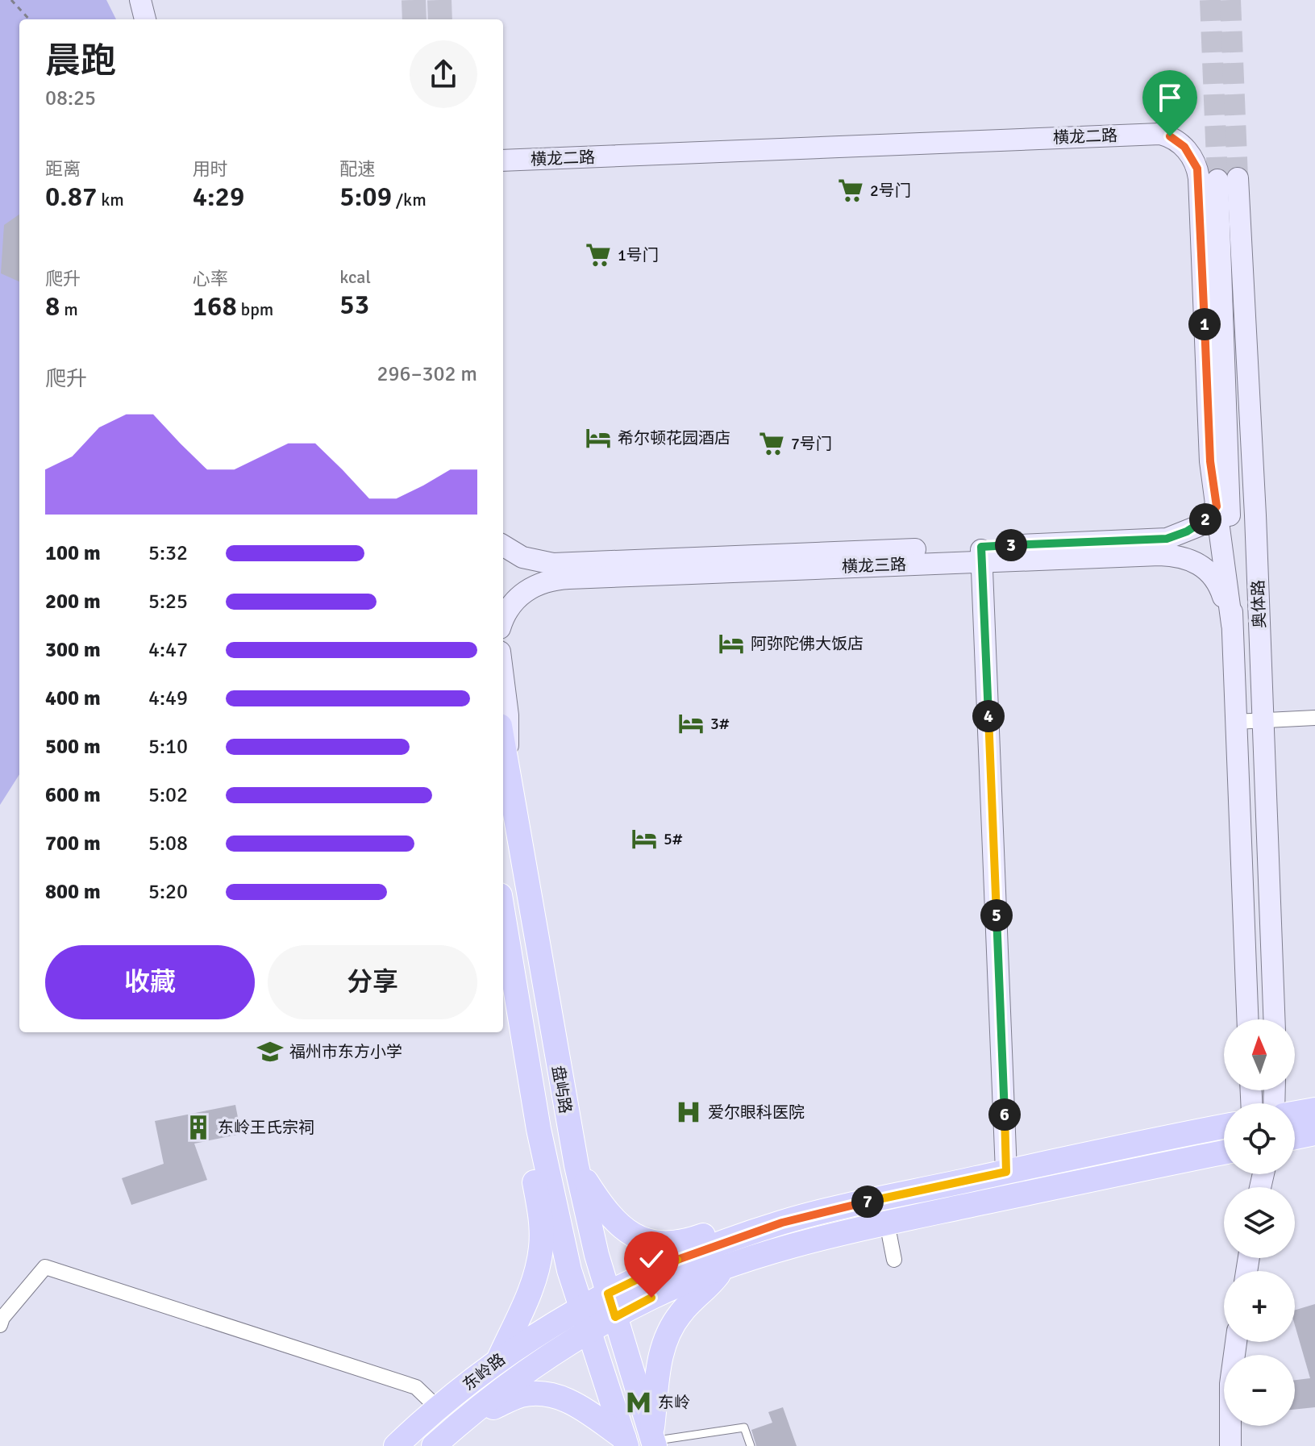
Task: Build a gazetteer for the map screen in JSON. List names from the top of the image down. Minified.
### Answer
{"streets":{"main road":["横龙二路","横龙三路","奥体路","盘屿路","东岭路"]},"crossings":[["横龙二路","横龙三路"],["横龙二路","奥体路"],["横龙三路","奥体路"],["盘屿路","东岭路"]],"places":{"supermarket":["2号门","1号门","7号门"],"hotel":["希尔顿花园酒店","阿弥陀佛大饭店","3#","5#"],"school or university":["福州市东方小学"],"hospital":["爱尔眼科医院"],"building":["东岭王氏宗祠"],"metro station":["东岭"]},"north":"top","page":{"heading":["晨跑","08:25"],"stats":[["距离","0.87 km"],["用时","4:29"],["配速","5:09 /km"],["爬升","8 m"],["心率","168 bpm"],["kcal","53"]],"pins":["1","2","3","4","5","6","7"],"chart":["爬升","296–302 m"],"list":[{"name":"100 m","note":"5:32"},{"name":"200 m","note":"5:25"},{"name":"300 m","note":"4:47"},{"name":"400 m","note":"4:49"},{"name":"500 m","note":"5:10"},{"name":"600 m","note":"5:02"},{"name":"700 m","note":"5:08"},{"name":"800 m","note":"5:20"}],"buttons":["收藏","分享"],"map_buttons":["+","−"]}}
